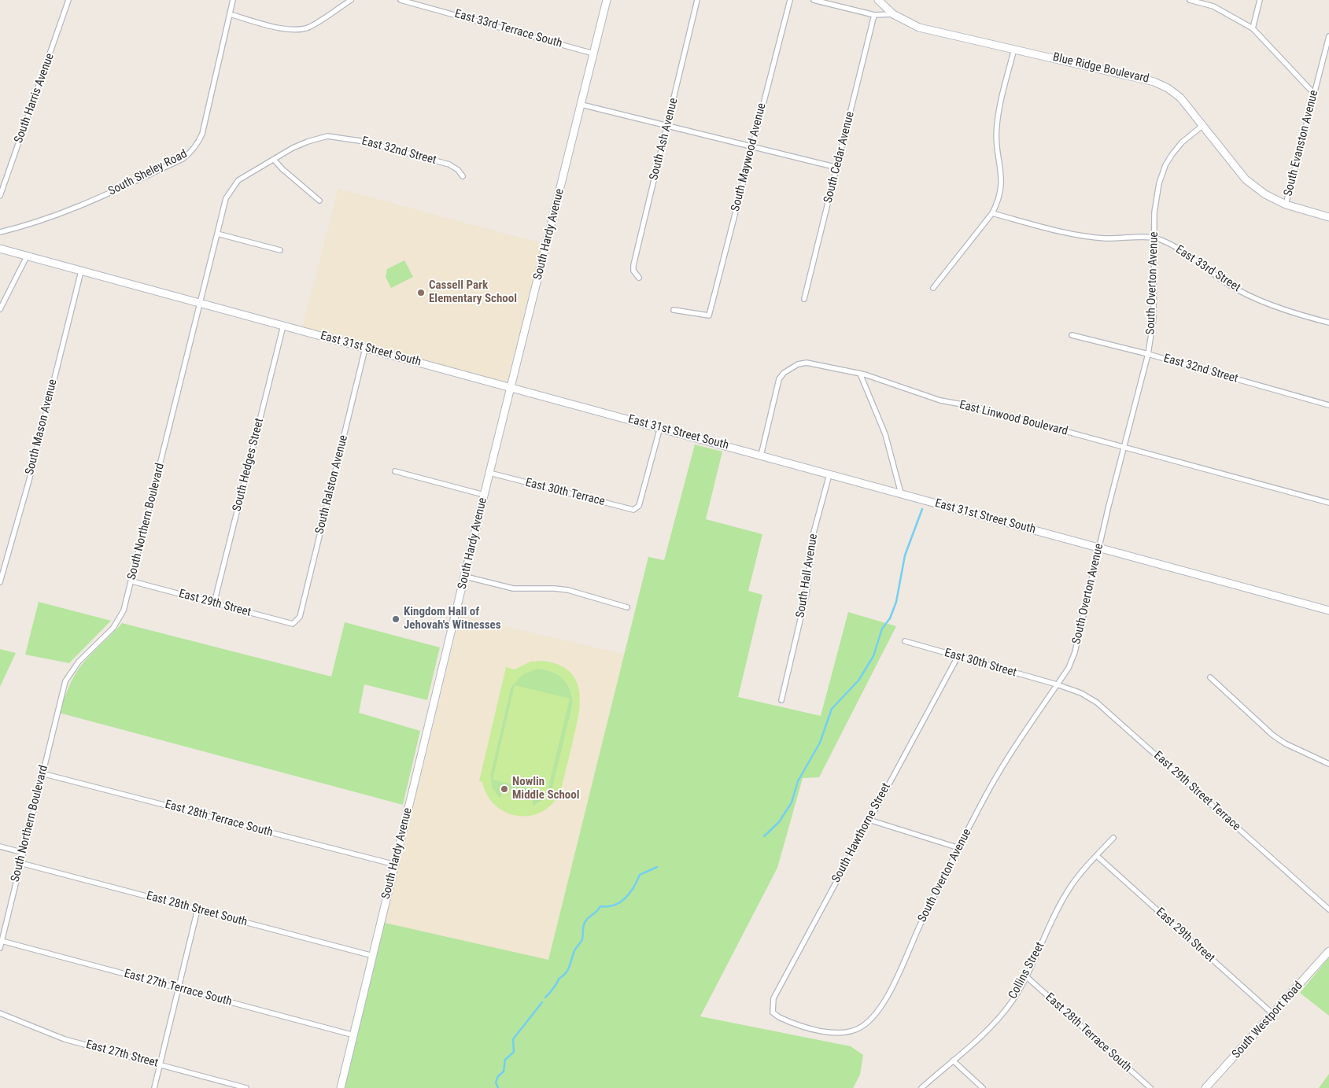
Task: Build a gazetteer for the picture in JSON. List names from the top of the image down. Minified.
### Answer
{"streets":{"street":["East 33rd Terrace South","Blue Ridge Boulevard","South Harris Avenue","South Ash Avenue","South Evanston Avenue","East 32nd Street","South Maywood Avenue","South Cedar Avenue","South Sheley Road","South Hardy Avenue","East 33rd Street","South Overton Avenue","East 31st Street South","East Linwood Boulevard","South Mason Avenue","South Hedges Street","South Ralston Avenue","East 30th Terrace","South Northern Boulevard","South Hall Avenue","East 29th Street","East 30th Street","East 29th Street Terrace","East 28th Terrace South","South Hawthorne Street","East 28th Street South","Collins Street","East 27th Terrace South","South Westport Road","East 27th Street"]},"crossings":[["East 33rd Terrace South","South Hardy Avenue"],["Blue Ridge Boulevard","South Evanston Avenue"],["Blue Ridge Boulevard","South Overton Avenue"],["East 32nd Street","South Overton Avenue"],["East 32nd Street","South Northern Boulevard"],["South Hardy Avenue","East 31st Street South"],["South Hardy Avenue","East 30th Terrace"],["South Hardy Avenue","East 28th Terrace South"],["South Hardy Avenue","East 28th Street South"],["South Hardy Avenue","East 27th Terrace South"],["East 33rd Street","South Overton Avenue"],["South Overton Avenue","East 31st Street South"],["South Overton Avenue","East Linwood Boulevard"],["South Overton Avenue","East 30th Street"],["South Overton Avenue","East 29th Street Terrace"],["South Overton Avenue","South Hawthorne Street"],["East 31st Street South","East Linwood Boulevard"],["East 31st Street South","South Mason Avenue"],["East 31st Street South","South Hedges Street"],["East 31st Street South","South Ralston Avenue"],["East 31st Street South","East 30th Terrace"],["East 31st Street South","South Northern Boulevard"],["East 31st Street South","South Hall Avenue"],["South Hedges Street","East 29th Street"],["South Ralston Avenue","East 29th Street"],["South Northern Boulevard","East 29th Street"],["South Northern Boulevard","East 28th Terrace South"],["South Northern Boulevard","East 28th Street South"],["South Northern Boulevard","East 27th Terrace South"],["East 29th Street","Collins Street"],["East 29th Street","South Westport Road"],["East 30th Street","East 29th Street Terrace"],["East 30th Street","South Hawthorne Street"],["East 28th Terrace South","Collins Street"]],"places":["Cassell Park Elementary School","Kingdom Hall of Jehovah's Witnesses","Nowlin Middle School"]}
